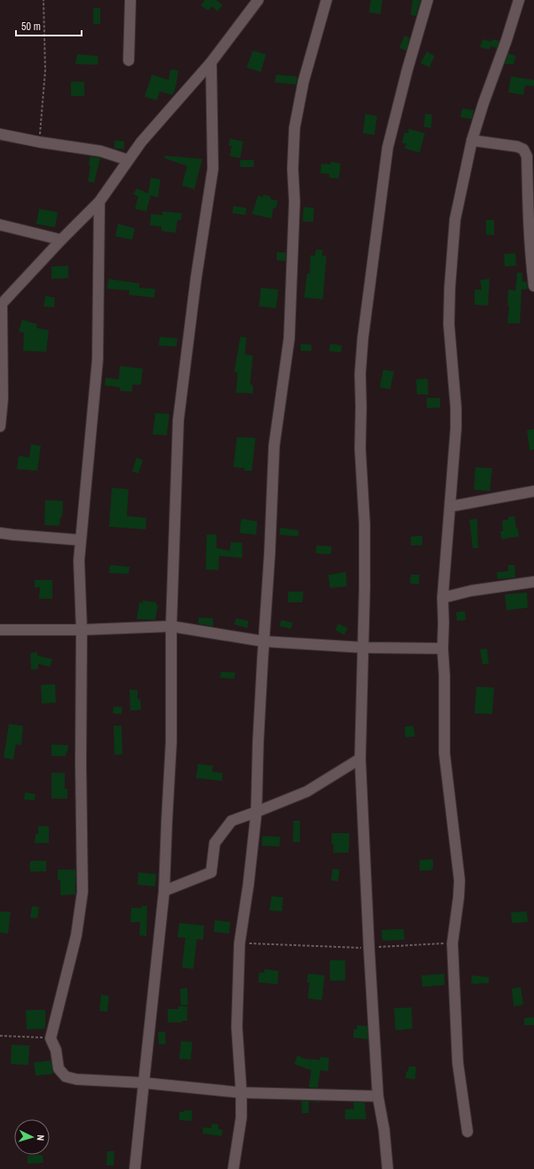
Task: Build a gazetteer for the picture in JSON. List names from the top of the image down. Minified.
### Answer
{"scale_bar":"50 m","north":"right"}
